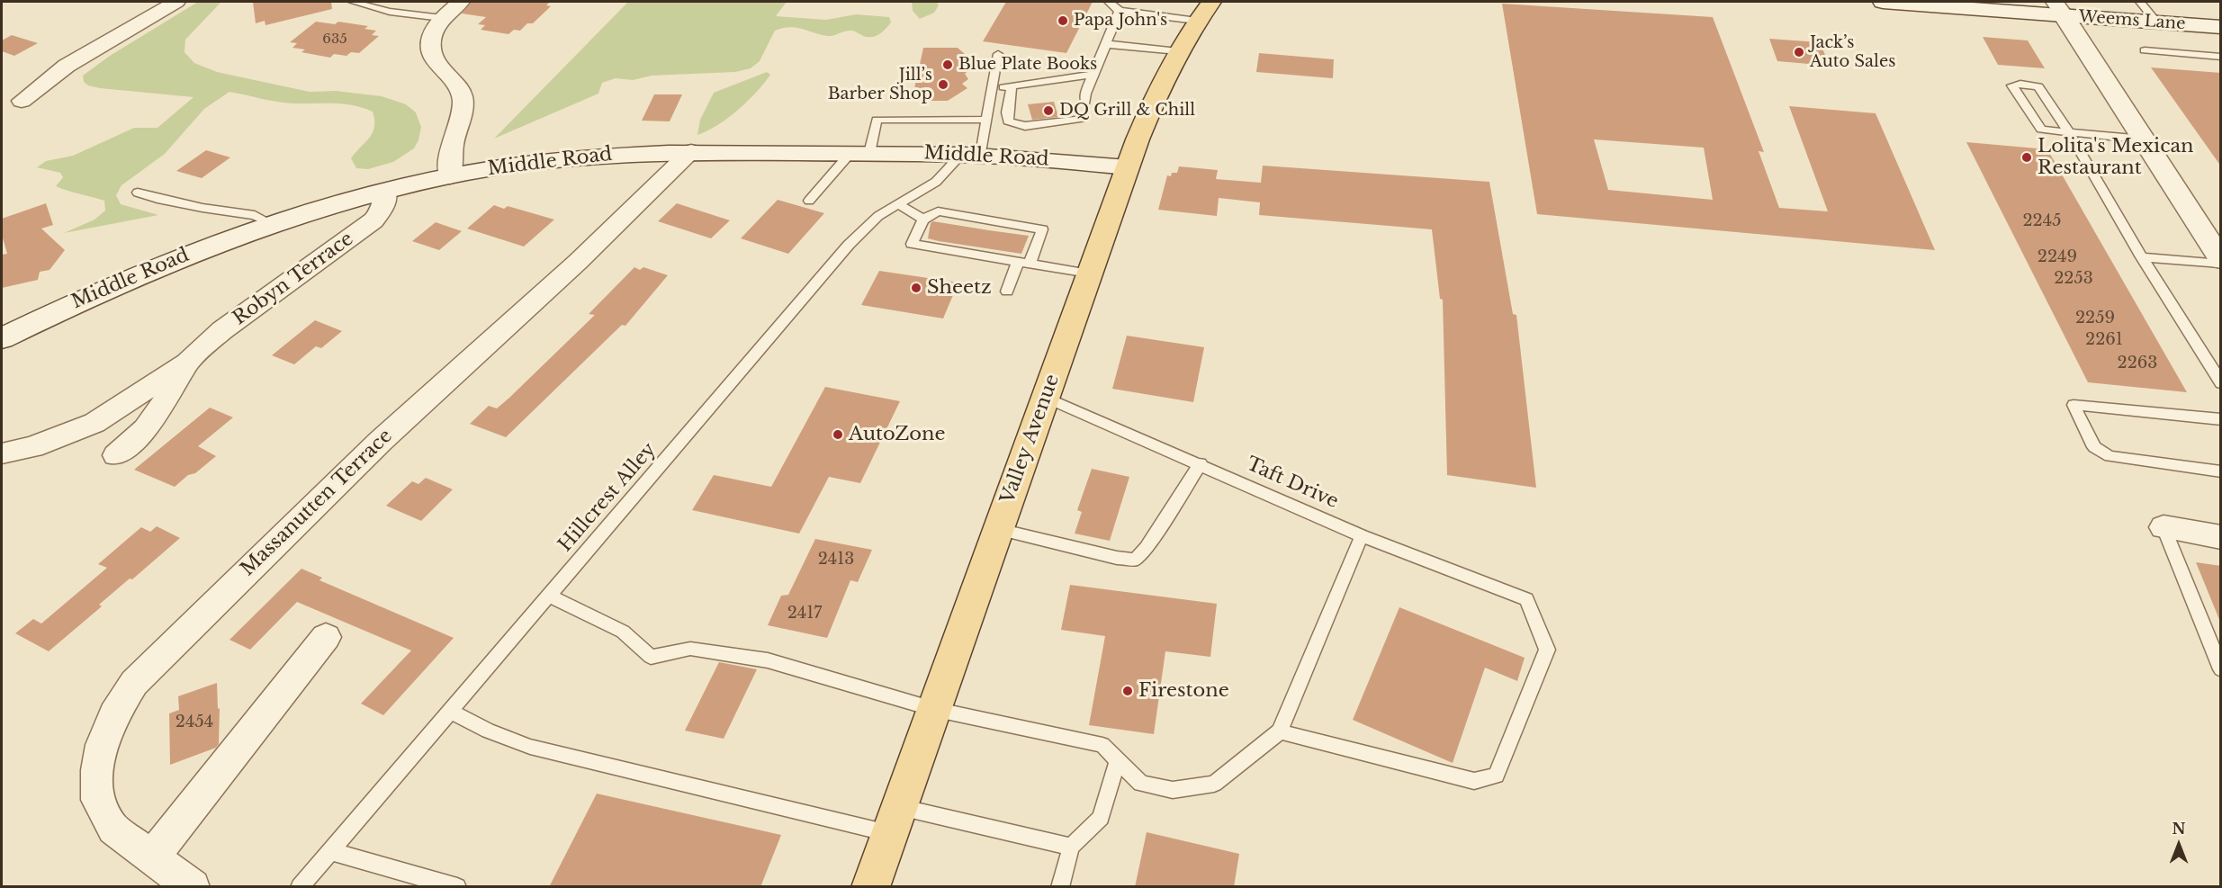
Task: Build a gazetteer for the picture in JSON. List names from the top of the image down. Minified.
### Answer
{"streets":{"main road":["Weems Lane","Middle Road","Valley Avenue"],"street":["Robyn Terrace","Massanutten Terrace"],"lane":["Taft Drive","Hillcrest Alley"]},"crossings":[["Middle Road","Robyn Terrace"],["Middle Road","Valley Avenue"],["Middle Road","Hillcrest Alley"],["Middle Road","Massanutten Terrace"],["Valley Avenue","Taft Drive"]],"places":["Papa John's","Jack’s Auto Sales","Blue Plate Books","Jill’s Barber Shop","DQ Grill & Chill","Lolita's Mexican Restaurant","Sheetz","AutoZone","Firestone"],"house_numbers":["635","2245","2249","2253","2259","2261","2263","2413","2417","2454"],"north":"top"}
